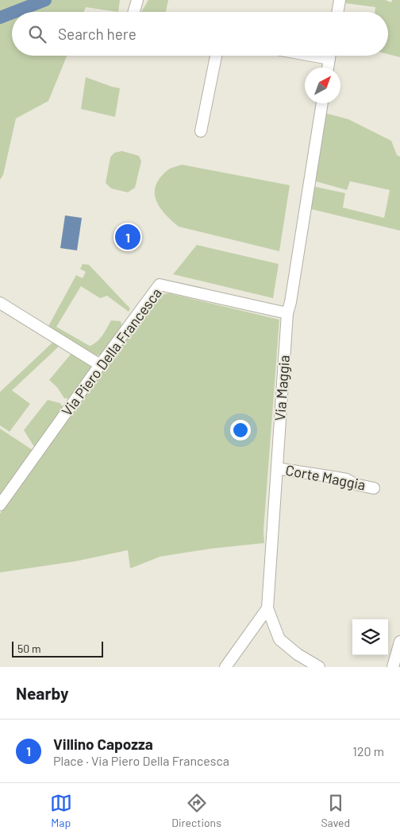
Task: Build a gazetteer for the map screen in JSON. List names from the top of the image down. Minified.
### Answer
{"streets":{"street":["Via Piero Della Francesca","Via Maggia","Corte Maggia"]},"crossings":[["Via Piero Della Francesca","Via Maggia"],["Via Maggia","Corte Maggia"]],"scale_bar":"50 m","north":"top right","page":{"search":"Search here","pins":"1","scale":"50 m","heading":"Nearby","list":[{"mark":"1","name":"Villino Capozza","note":"Place · Via Piero Della Francesca","value":"120 m"}],"nav":["Map","Directions","Saved"]}}
